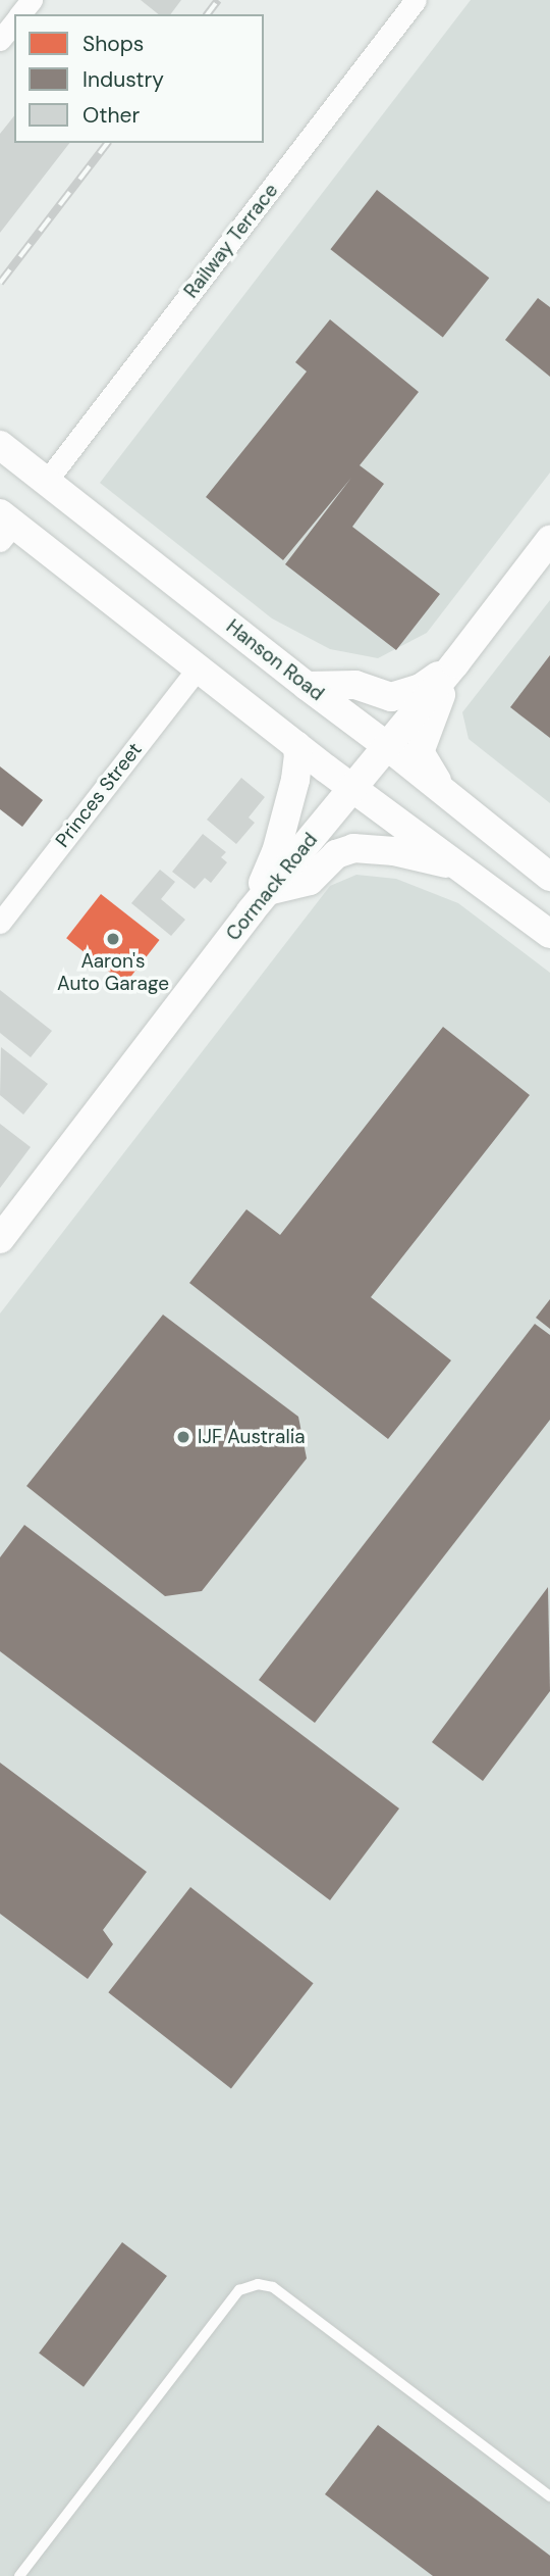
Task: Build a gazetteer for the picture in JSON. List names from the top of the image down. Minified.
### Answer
{"streets":{"main road":["Hanson Road","Cormack Road"],"street":["Railway Terrace","Princes Street"]},"crossings":[["Railway Terrace","Hanson Road"],["Hanson Road","Cormack Road"]],"places":["Aaron's Auto Garage","IJF Australia"],"legend":["Shops","Industry","Other"]}
